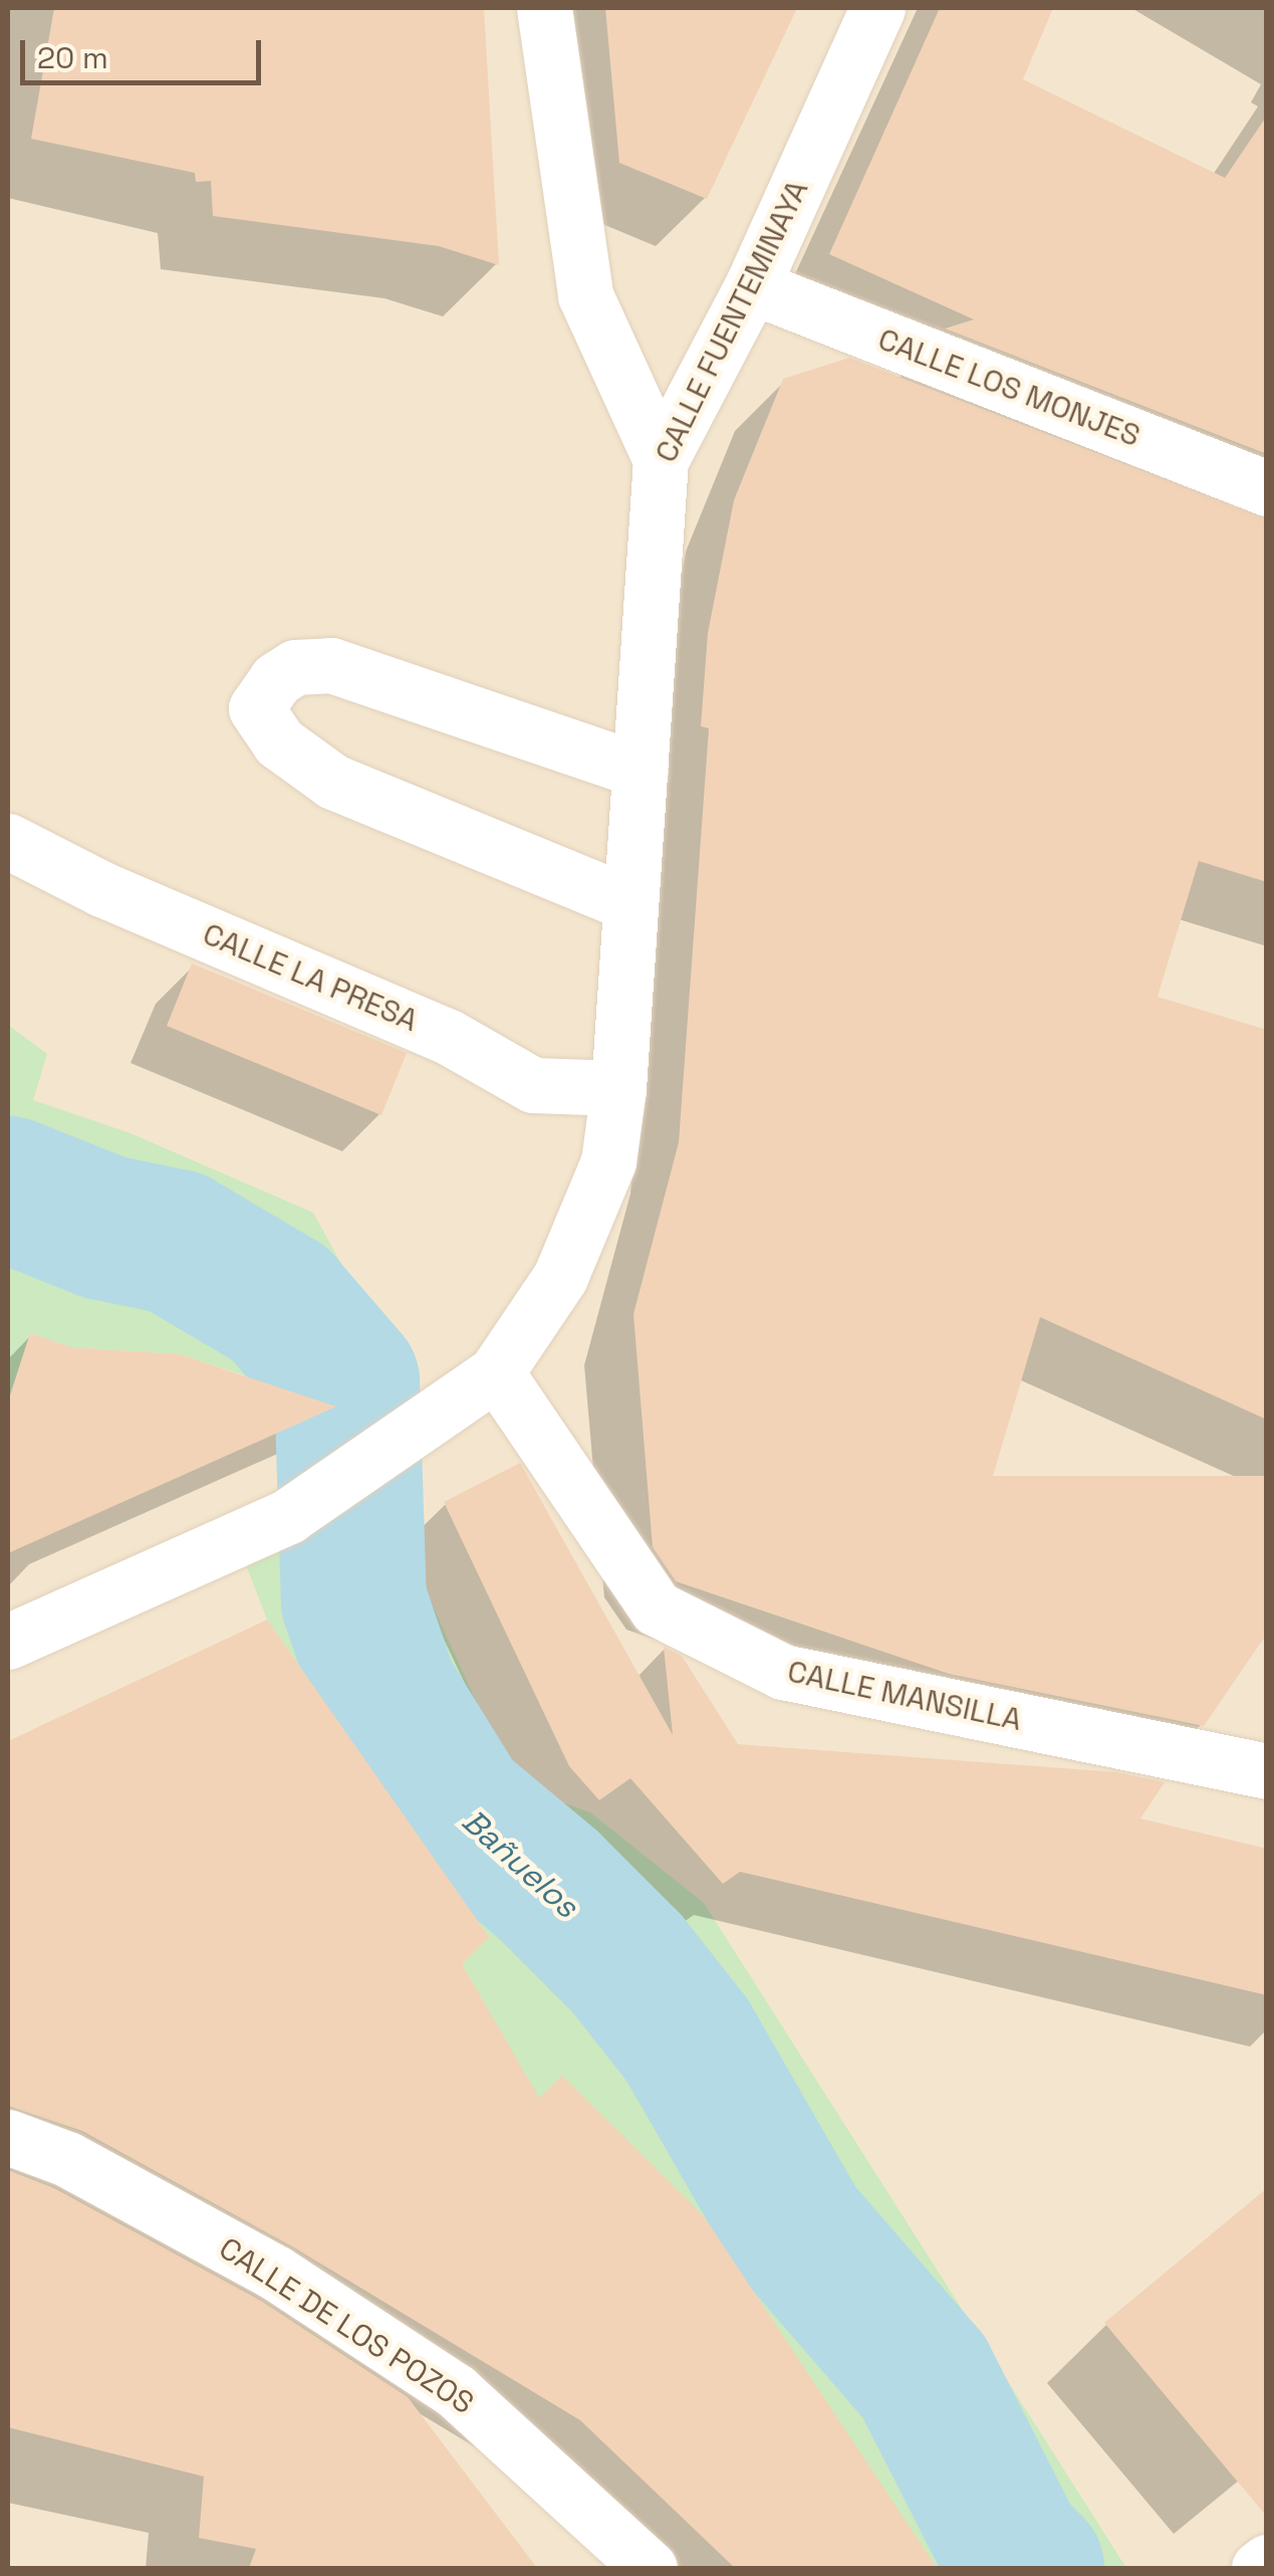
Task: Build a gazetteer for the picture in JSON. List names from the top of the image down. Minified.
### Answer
{"streets":{"street":["CALLE FUENTEMINAYA","CALLE LOS MONJES","CALLE LA PRESA","CALLE MANSILLA","CALLE DE LOS POZOS"]},"crossings":[["CALLE FUENTEMINAYA","CALLE LOS MONJES"],["CALLE FUENTEMINAYA","CALLE LA PRESA"],["CALLE FUENTEMINAYA","CALLE MANSILLA"]],"water":["Bañuelos"],"scale_bar":"20 m"}
